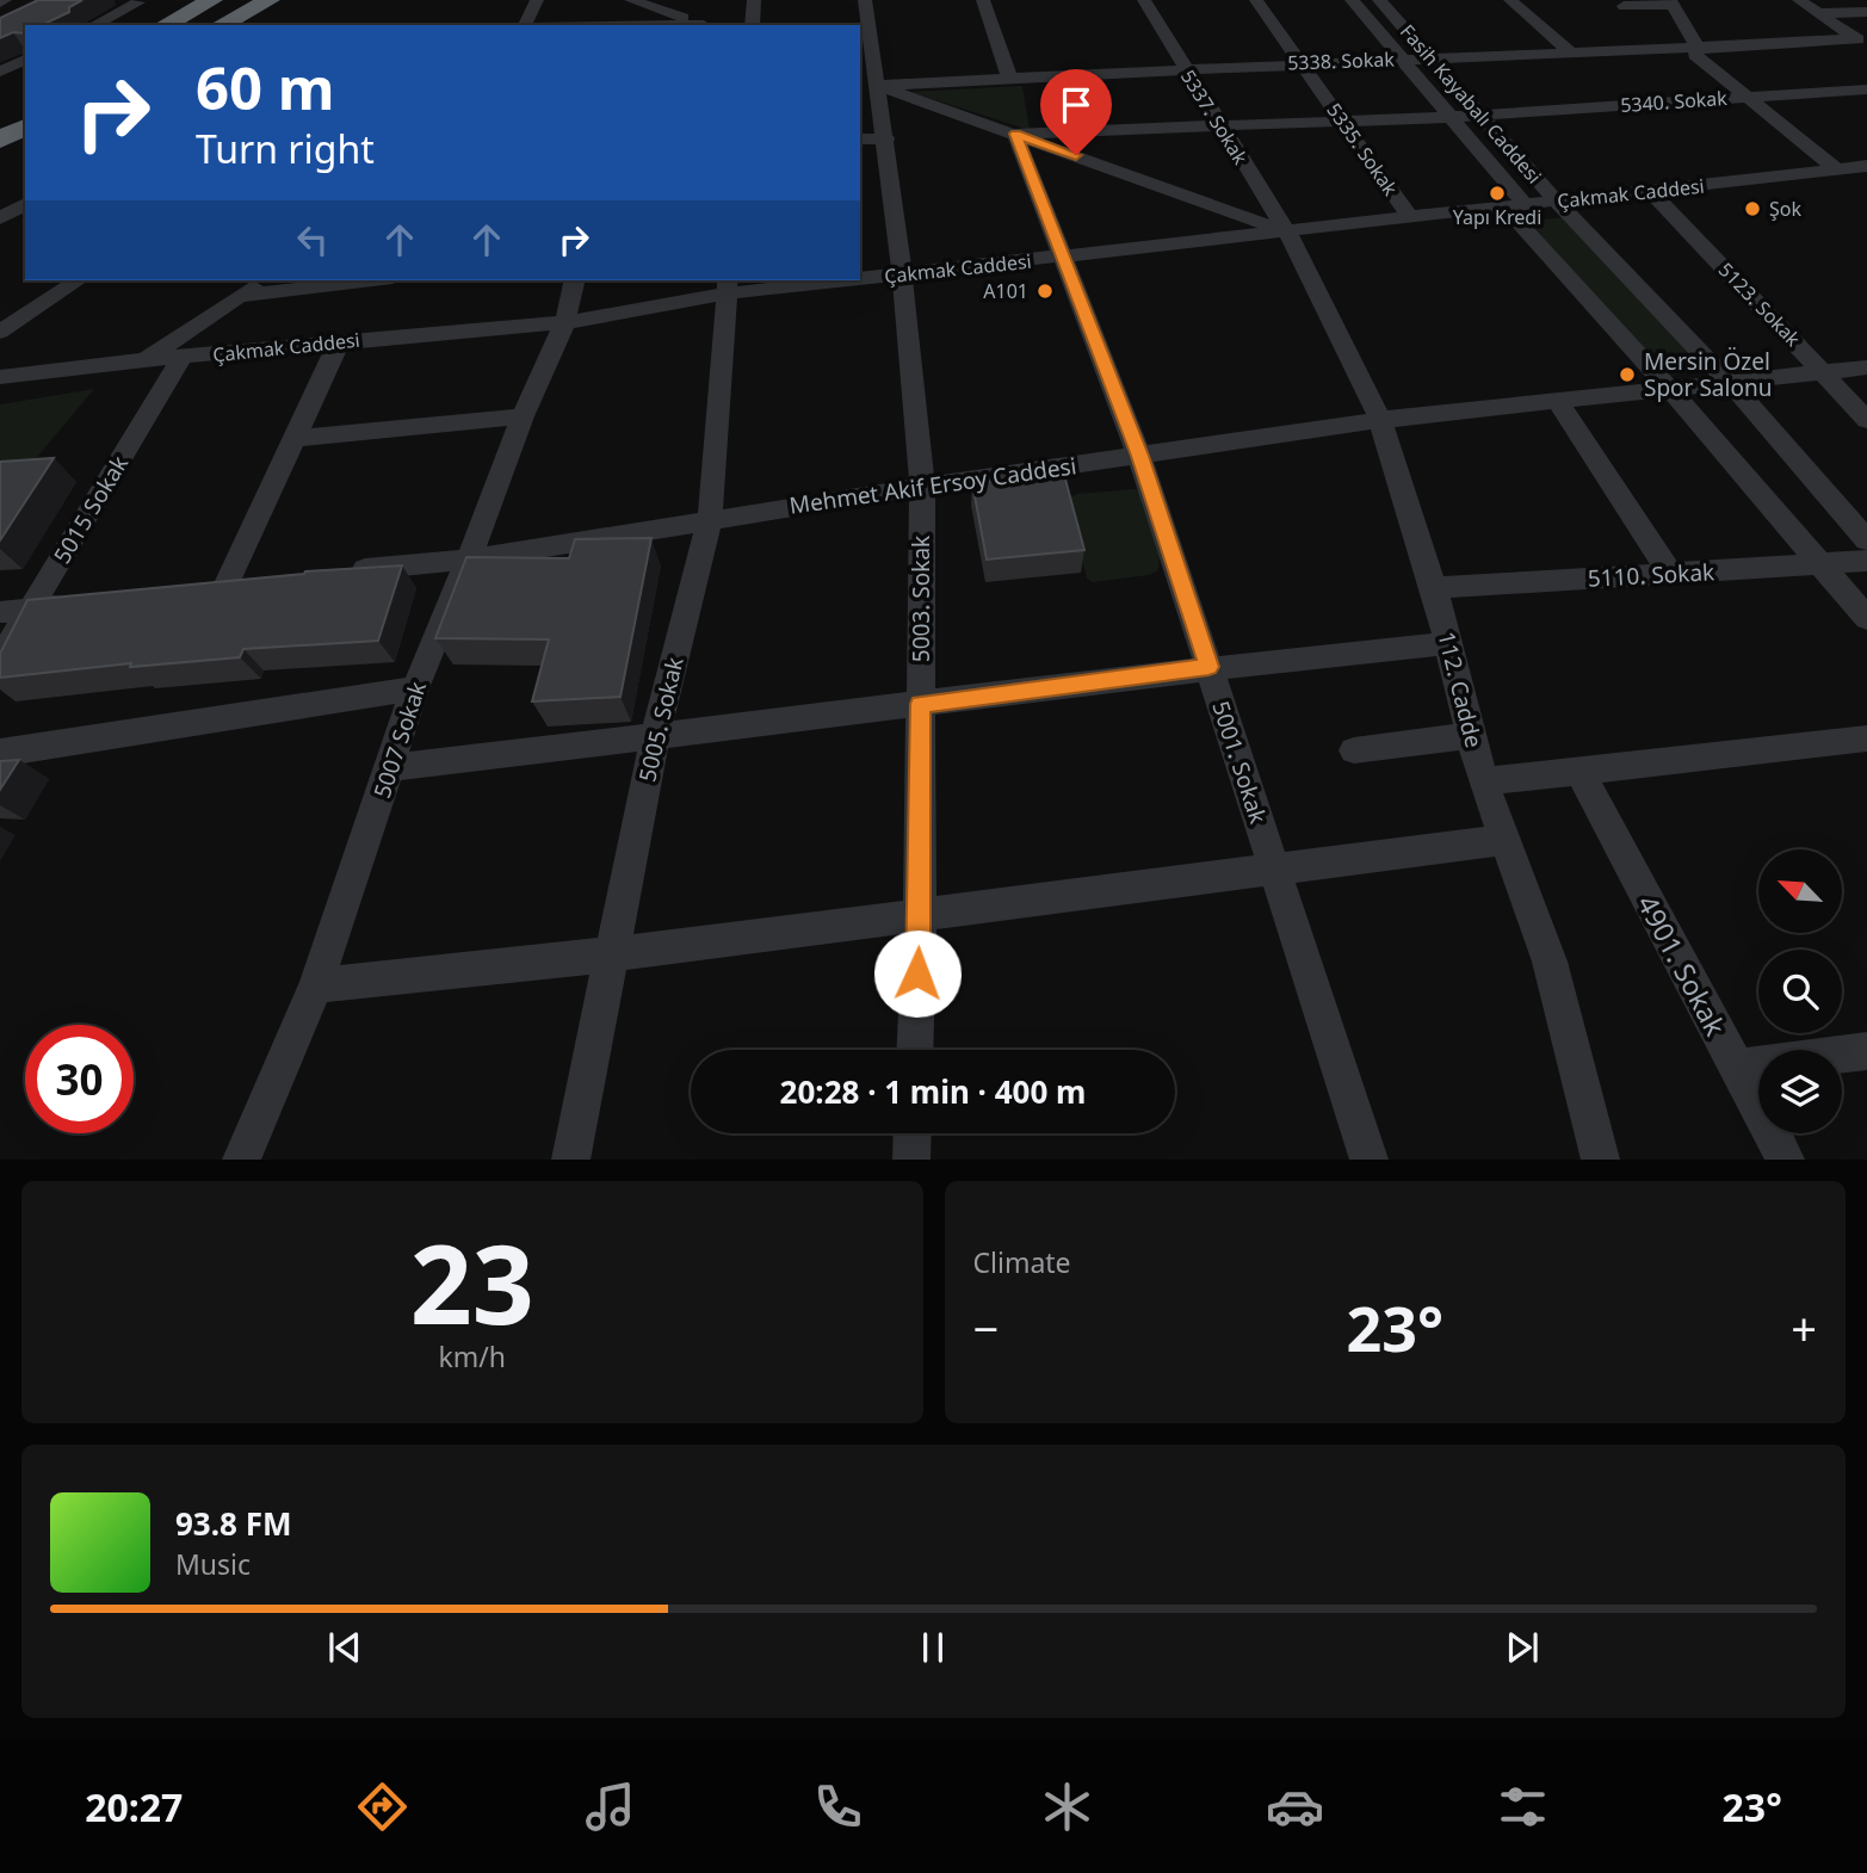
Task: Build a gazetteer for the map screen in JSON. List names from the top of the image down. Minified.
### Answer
{"streets":{"street":["5338. Sokak","5340. Sokak","Fasih Kayabalı Caddesi","5337. Sokak","5335. Sokak","Çakmak Caddesi","5123. Sokak","Mehmet Akif Ersoy Caddesi","5015 Sokak","5110. Sokak","5003. Sokak","112. Cadde","5005. Sokak","5007 Sokak","5001. Sokak","4901. Sokak"]},"crossings":[["5338. Sokak","Fasih Kayabalı Caddesi"],["5338. Sokak","5337. Sokak"],["5338. Sokak","5335. Sokak"],["5338. Sokak","5003. Sokak"],["5340. Sokak","Fasih Kayabalı Caddesi"],["5340. Sokak","5337. Sokak"],["5340. Sokak","5335. Sokak"],["5340. Sokak","5001. Sokak"],["Fasih Kayabalı Caddesi","Çakmak Caddesi"],["Fasih Kayabalı Caddesi","Mehmet Akif Ersoy Caddesi"],["Fasih Kayabalı Caddesi","5110. Sokak"],["5337. Sokak","Çakmak Caddesi"],["5337. Sokak","112. Cadde"],["5335. Sokak","Çakmak Caddesi"],["Çakmak Caddesi","5123. Sokak"],["Çakmak Caddesi","5015 Sokak"],["Çakmak Caddesi","5003. Sokak"],["Çakmak Caddesi","112. Cadde"],["Çakmak Caddesi","5005. Sokak"],["Çakmak Caddesi","5007 Sokak"],["Çakmak Caddesi","5001. Sokak"],["5123. Sokak","Mehmet Akif Ersoy Caddesi"],["Mehmet Akif Ersoy Caddesi","5003. Sokak"],["Mehmet Akif Ersoy Caddesi","112. Cadde"],["Mehmet Akif Ersoy Caddesi","5005. Sokak"],["Mehmet Akif Ersoy Caddesi","5007 Sokak"],["Mehmet Akif Ersoy Caddesi","5001. Sokak"],["5110. Sokak","112. Cadde"]],"places":["Yapı Kredi","Şok","A101","Mersin Özel Spor Salonu"],"north":"top left","page":{"turn":["60 m","Turn right"],"limit":"30","trip":"20:28 · 1 min · 400 m","tile":[["23","km/h"],"Climate"],"heat":["−","23°","+"],"song":["93.8 FM","Music"],"tabs":["20:27","23°"]}}
